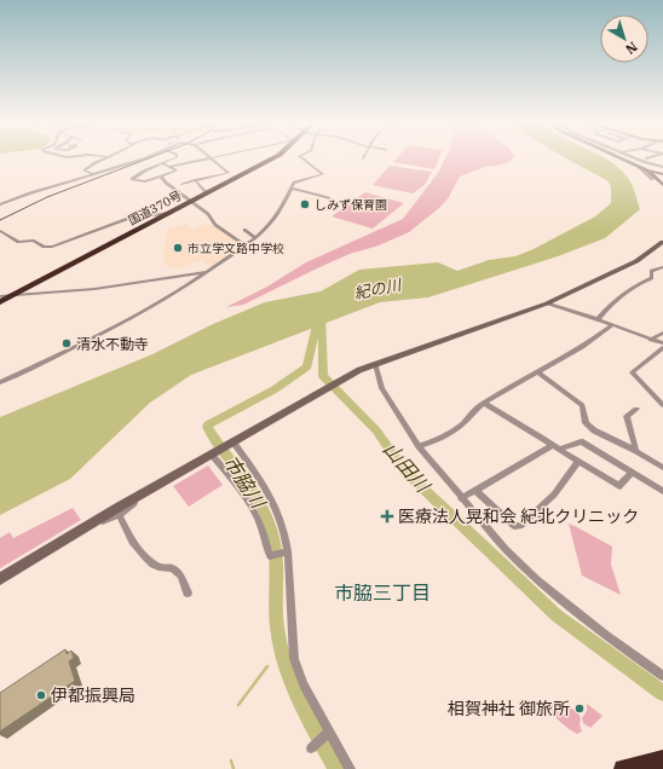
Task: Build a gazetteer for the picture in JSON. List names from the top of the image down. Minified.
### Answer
{"streets":{"highway":["国道370号"]},"districts":["市脇三丁目"],"water":["紀の川","山田川","市脇川"],"places":{"other":["しみず保育園","市立学文路中学校","清水不動寺","伊都振興局","相賀神社 御旅所"],"health":["医療法人晃和会 紀北クリニック"]},"north":"bottom right"}
